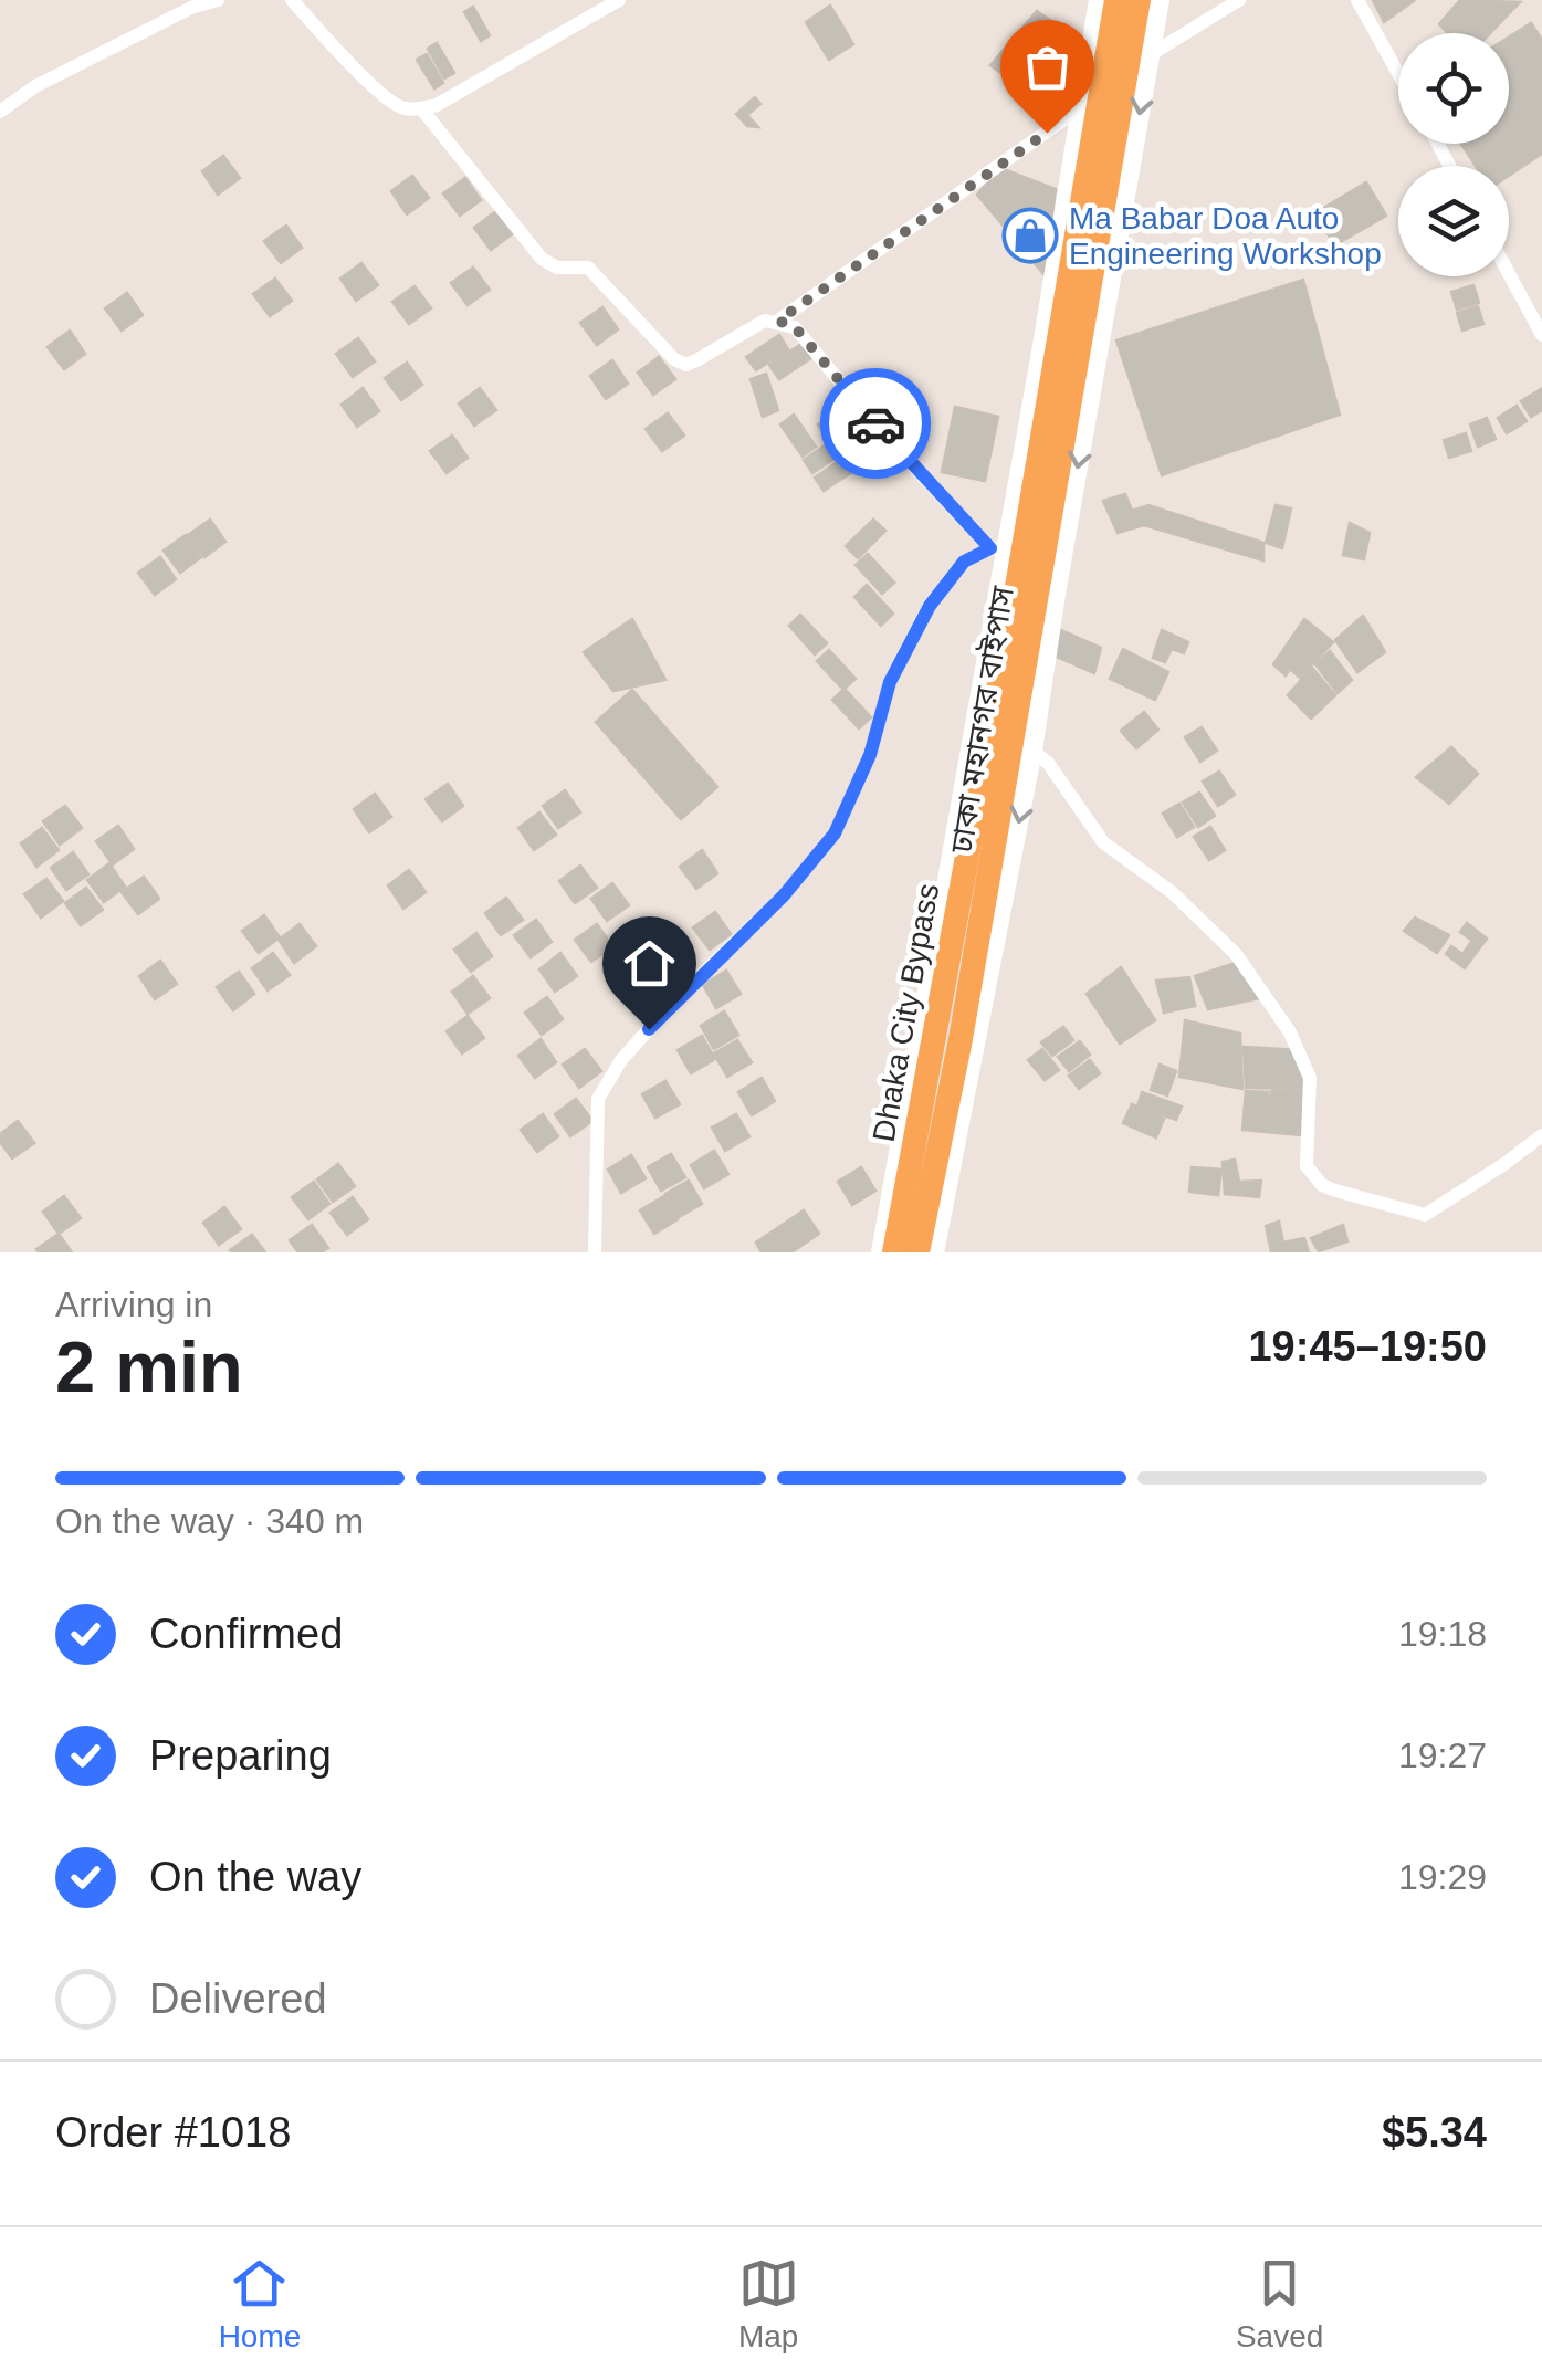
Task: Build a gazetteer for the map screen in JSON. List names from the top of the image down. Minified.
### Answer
{"streets":{"highway":["ঢাকা মহানগর বাইপাস","Dhaka City Bypass"]},"places":{"shop":["Ma Babar Doa Auto Engineering Workshop"]},"page":{"heading":["2 min","Arriving in","19:45–19:50"],"panel":["Order #1018","$5.34"],"bar":"On the way · 340 m","list":[["Confirmed","19:18"],["Preparing","19:27"],["On the way","19:29"],"Delivered"],"tabs":["Home","Map","Saved"]}}
